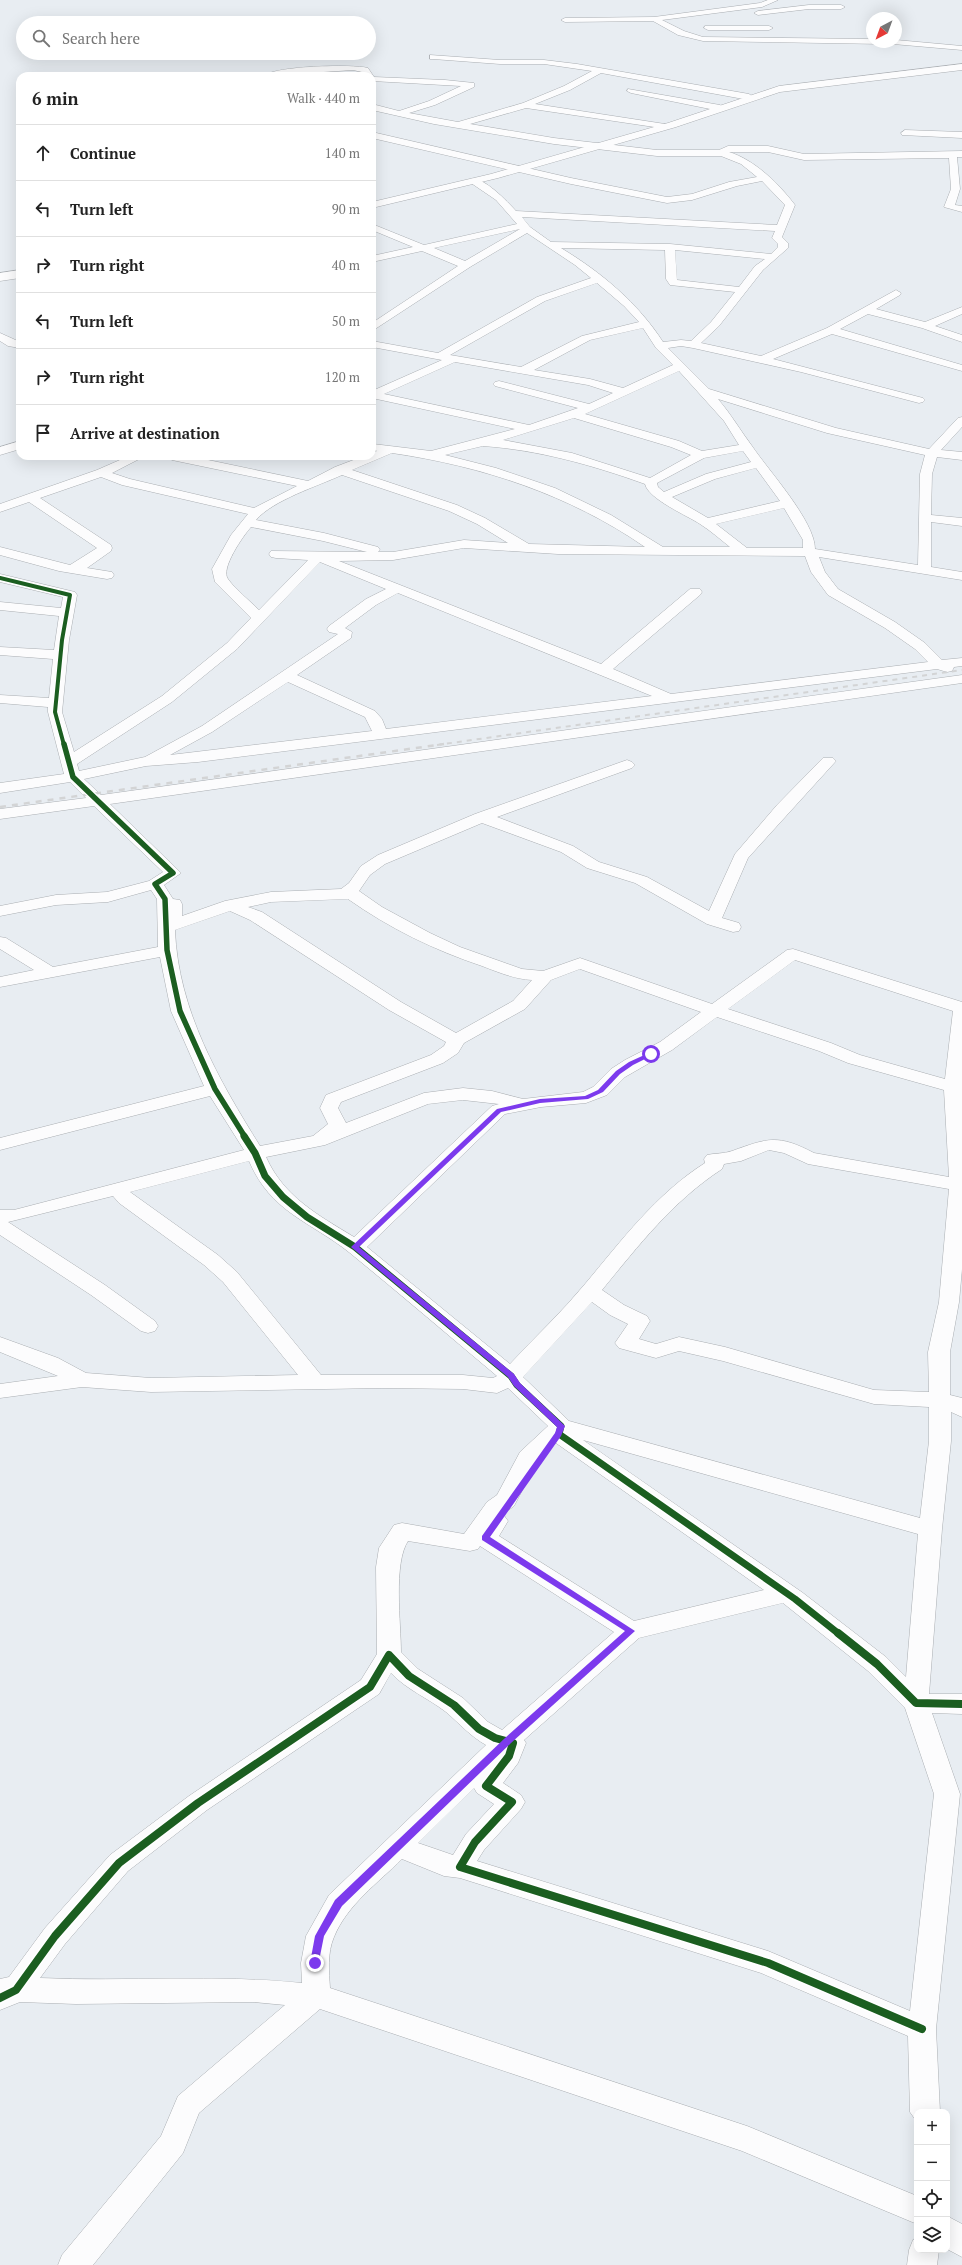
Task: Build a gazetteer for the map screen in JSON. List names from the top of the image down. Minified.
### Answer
{"north":"bottom left","page":{"search":"Search here","heading":["6 min","Walk · 440 m"],"list":[["Continue","140 m"],["Turn left","90 m"],["Turn right","40 m"],["Turn left","50 m"],["Turn right","120 m"],"Arrive at destination"],"map_buttons":["+","−"]}}
